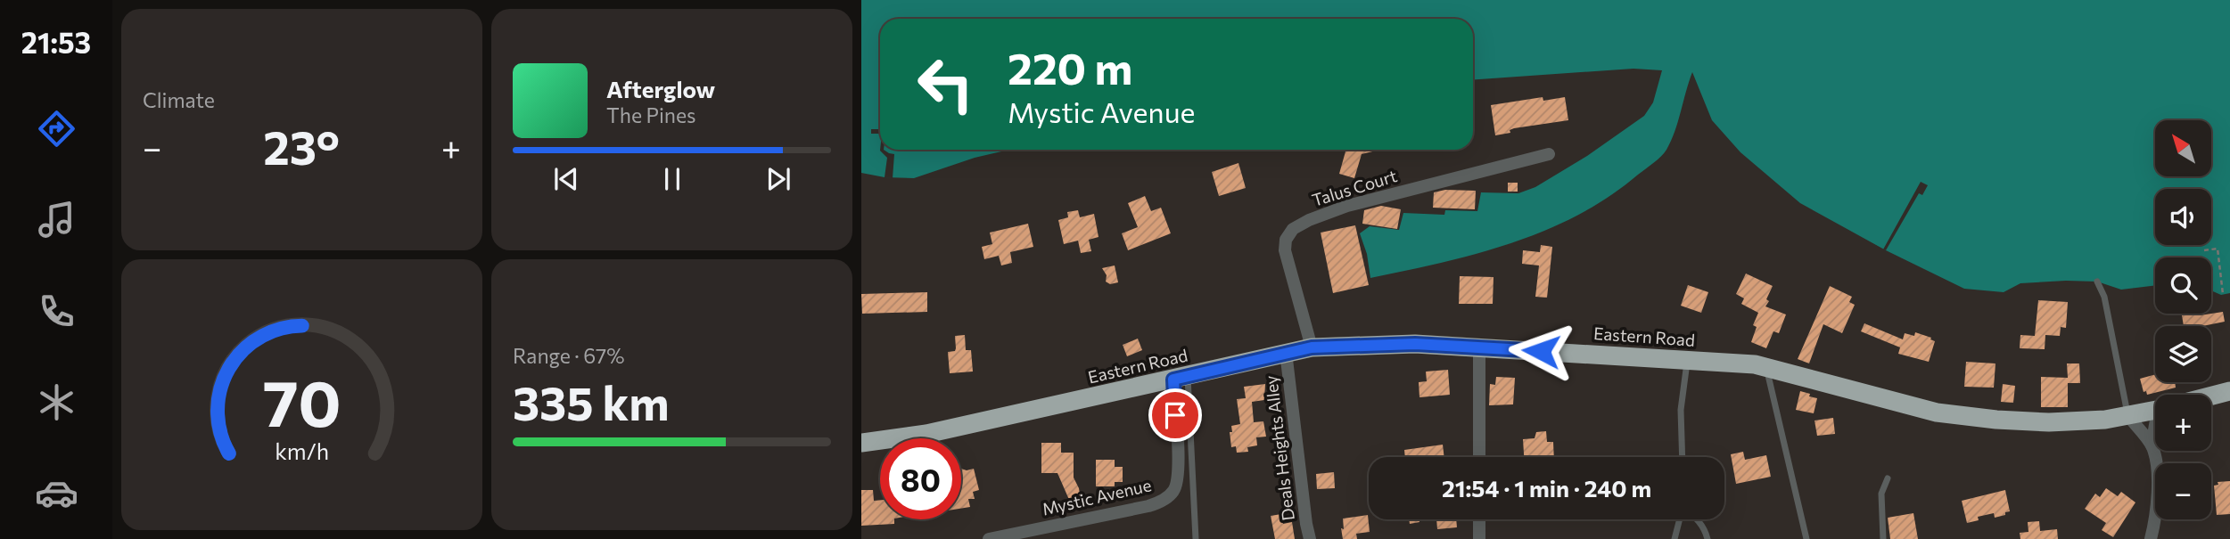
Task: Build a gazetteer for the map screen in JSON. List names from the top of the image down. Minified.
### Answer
{"streets":{"highway":["Eastern Road"],"street":["Talus Court","Deals Heights Alley","Mystic Avenue"]},"crossings":[["Talus Court","Eastern Road"],["Eastern Road","Deals Heights Alley"],["Eastern Road","Mystic Avenue"]],"north":"top left","page":{"tabs":"21:53","tile":["Climate",["Range · 67%","335 km"]],"turn":["220 m","Mystic Avenue"],"song":["Afterglow","The Pines"],"map_buttons":["+","−"],"heat":["−","23°","+"],"limit":"80","trip":"21:54 · 1 min · 240 m","gauge":["70","km/h"]}}
